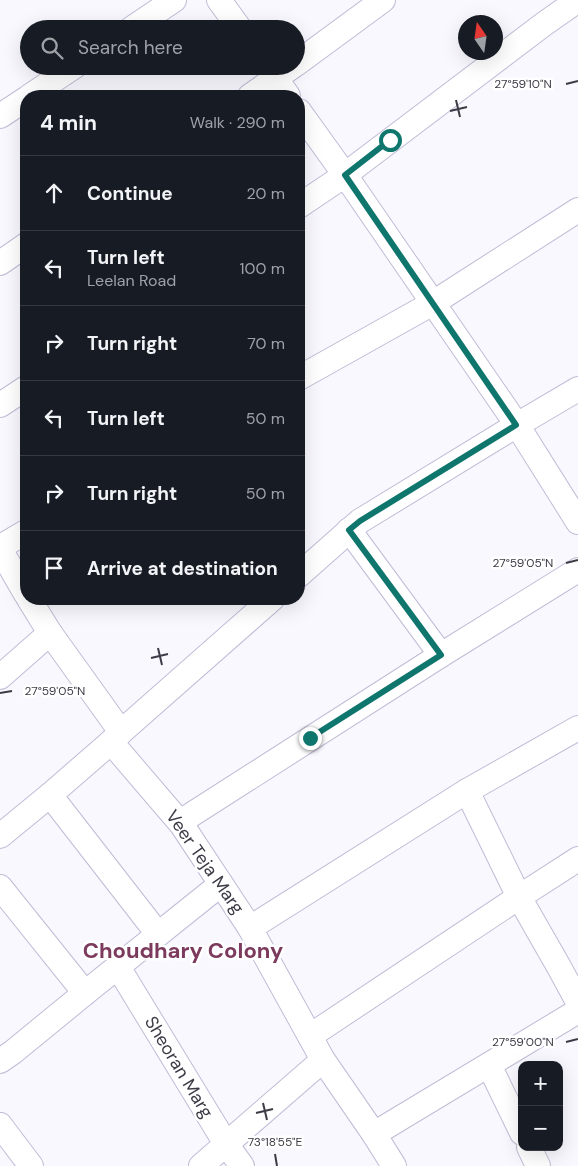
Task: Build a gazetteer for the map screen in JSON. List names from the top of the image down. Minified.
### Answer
{"streets":{"street":["Veer Teja Marg","Sheoran Marg"]},"districts":["Choudhary Colony"],"north":"top","page":{"search":"Search here","heading":["4 min","Walk · 290 m"],"list":[["Continue","20 m"],["Turn left","Leelan Road","100 m"],["Turn right","70 m"],["Turn left","50 m"],["Turn right","50 m"],"Arrive at destination"],"map_buttons":["+","−"]},"coordinates":["27°59'10\"N","27°59'05\"N","27°59'00\"N","73°18'55\"E"]}
